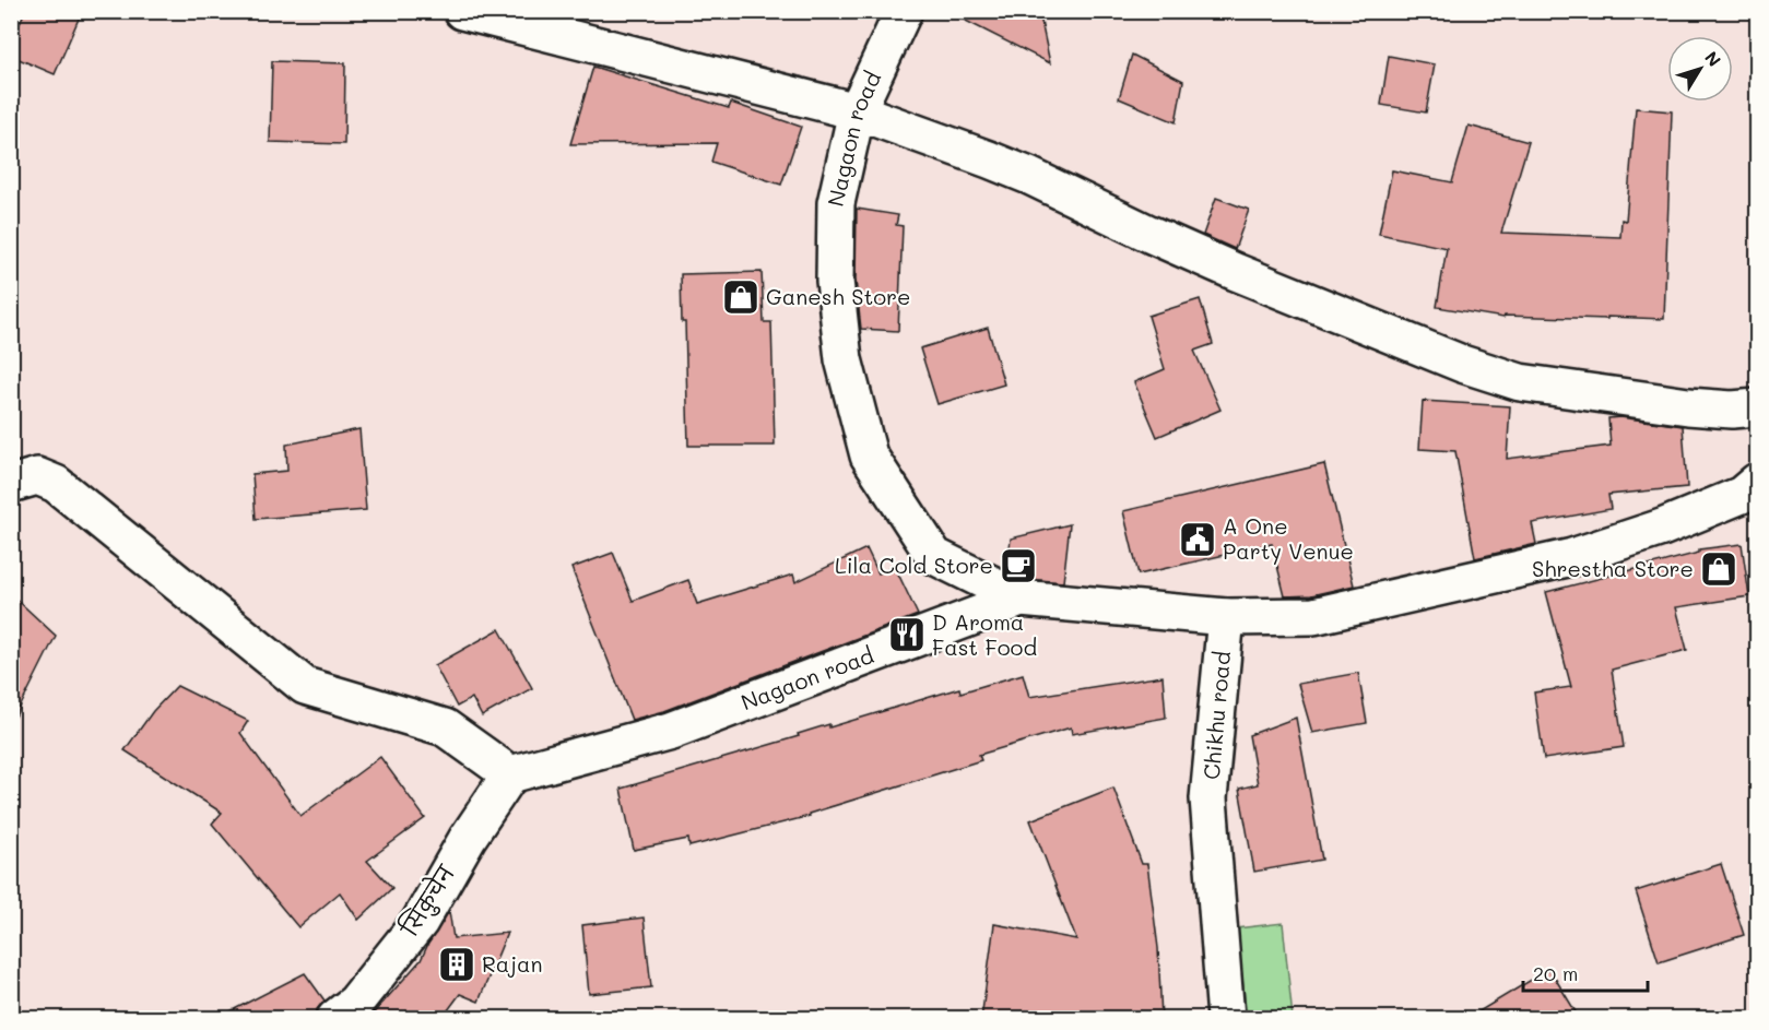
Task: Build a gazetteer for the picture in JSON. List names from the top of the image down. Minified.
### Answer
{"streets":{"street":["Nagaon road","Chikhu road","सिकुचेन"]},"crossings":[["Nagaon road","सिकुचेन"]],"places":{"shop":["Ganesh Store","Shrestha Store"],"public building":["A One Party Venue"],"cafe":["Lila Cold Store"],"restaurant":["D Aroma Fast Food"],"building":["Rajan"]},"scale_bar":"20 m","north":"top right"}
